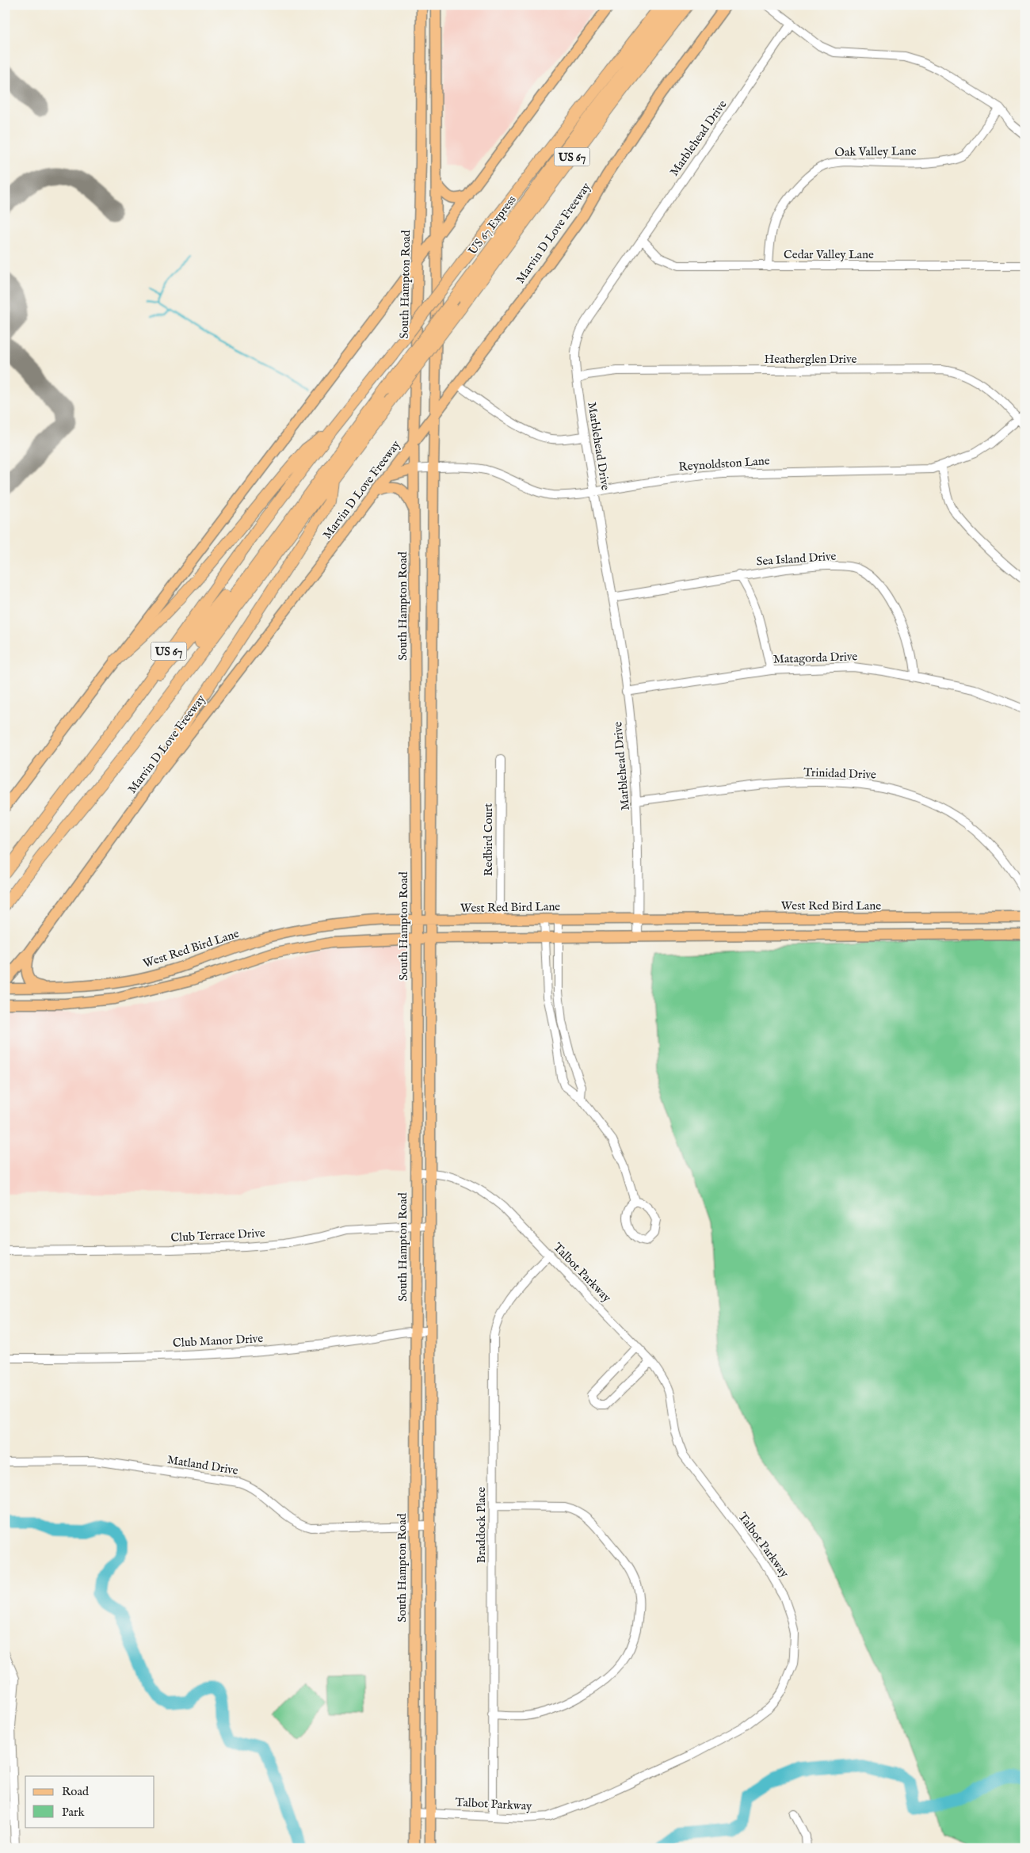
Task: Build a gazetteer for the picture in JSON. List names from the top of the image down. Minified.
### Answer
{"streets":{"highway":["US 67","US 67 Express"],"main road":["Marvin D Love Freeway","South Hampton Road","West Red Bird Lane"],"street":["Marblehead Drive","Oak Valley Lane","Cedar Valley Lane","Heatherglen Drive","Reynoldston Lane","Sea Island Drive","Matagorda Drive","Trinidad Drive","Redbird Court","Club Terrace Drive","Talbot Parkway","Club Manor Drive","Matland Drive","Braddock Place"]},"crossings":[["Marblehead Drive","Cedar Valley Lane"],["Marblehead Drive","Heatherglen Drive"],["Marblehead Drive","Reynoldston Lane"],["Marblehead Drive","Sea Island Drive"],["Marblehead Drive","Matagorda Drive"],["Marblehead Drive","Trinidad Drive"],["Marblehead Drive","West Red Bird Lane"],["Oak Valley Lane","Cedar Valley Lane"],["Marvin D Love Freeway","South Hampton Road"],["South Hampton Road","Reynoldston Lane"],["South Hampton Road","West Red Bird Lane"],["South Hampton Road","Club Terrace Drive"],["South Hampton Road","Talbot Parkway"],["South Hampton Road","Club Manor Drive"],["South Hampton Road","Matland Drive"],["Heatherglen Drive","Reynoldston Lane"],["Sea Island Drive","Matagorda Drive"],["Redbird Court","West Red Bird Lane"],["Talbot Parkway","Braddock Place"]],"legend":["Road","Park"]}
